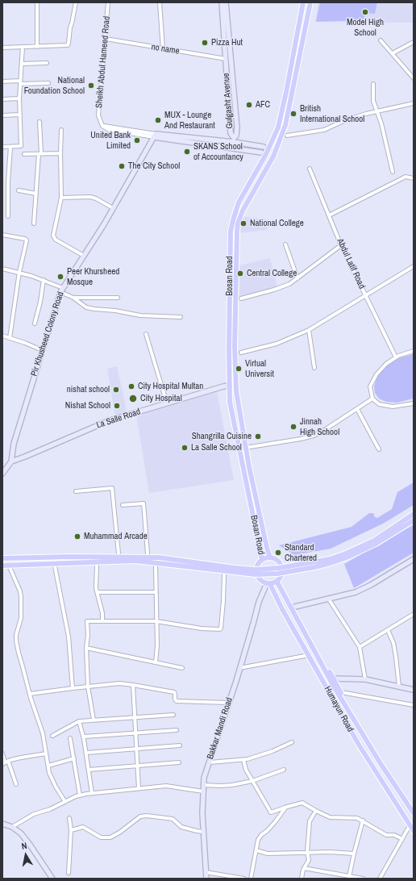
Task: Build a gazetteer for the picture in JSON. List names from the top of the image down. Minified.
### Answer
{"streets":{"main road":["Bosan Road","Humayun Road"],"street":["no name","Sheikh Abdul Hameed Road","Gulgasht Avenue","Abdul Latif Road","Pir Khusheed Colony Road","La Salle Road","Bakkar Mandi Road"]},"crossings":[["no name","Sheikh Abdul Hameed Road"],["no name","Gulgasht Avenue"],["Sheikh Abdul Hameed Road","Gulgasht Avenue"],["Sheikh Abdul Hameed Road","Pir Khusheed Colony Road"],["Gulgasht Avenue","Pir Khusheed Colony Road"],["Bosan Road","La Salle Road"],["Bosan Road","Humayun Road"],["Bosan Road","Bakkar Mandi Road"],["Pir Khusheed Colony Road","La Salle Road"],["Humayun Road","Bakkar Mandi Road"]],"places":["Model High School","Pizza Hut","National Foundation School","AFC","British International School","MUX - Lounge And Restaurant","United Bank Limited","SKANS School of Accountancy","The City School","National College","Central College","Peer Khursheed Mosque","Virtual Universit","City Hospital Multan","nishat school","City Hospital","Nishat School","Jinnah High School","Shangrilla Cuisine","La Salle School","Muhammad Arcade","Standard Chartered"],"north":"top"}
